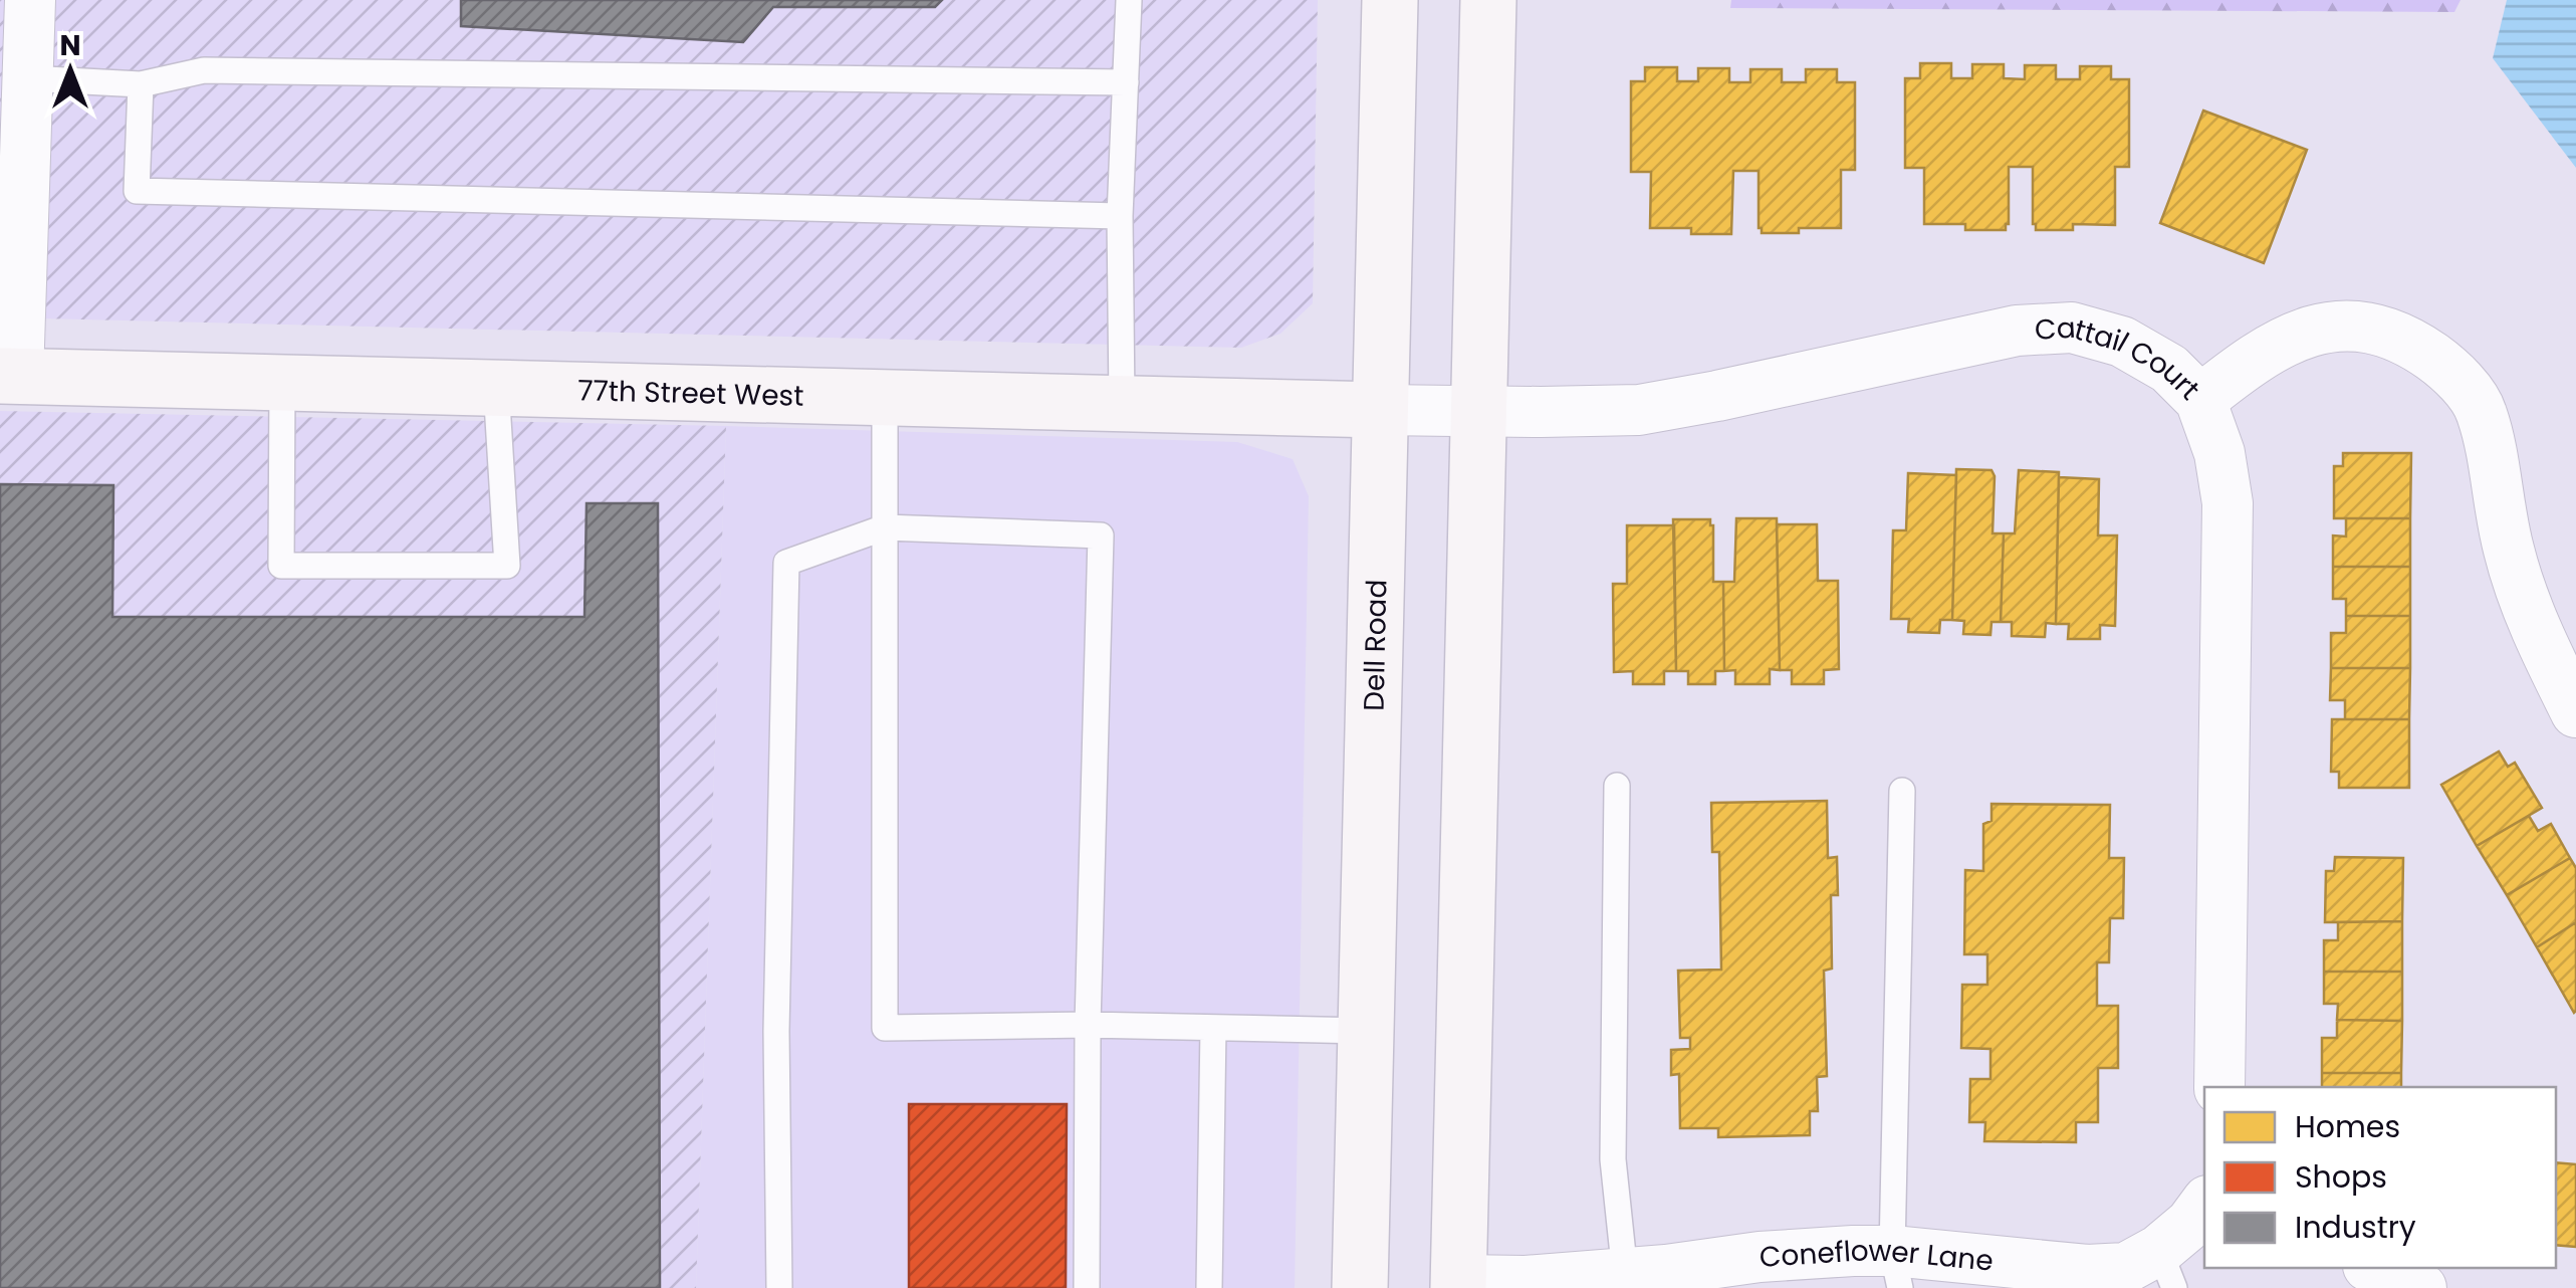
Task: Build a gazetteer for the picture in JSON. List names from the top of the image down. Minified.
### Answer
{"streets":{"street":["Cattail Court","77th Street West","Dell Road","Coneflower Lane"]},"crossings":[["Cattail Court","77th Street West"],["Cattail Court","Dell Road"],["77th Street West","Dell Road"]],"legend":["Homes","Shops","Industry"],"north":"top"}
